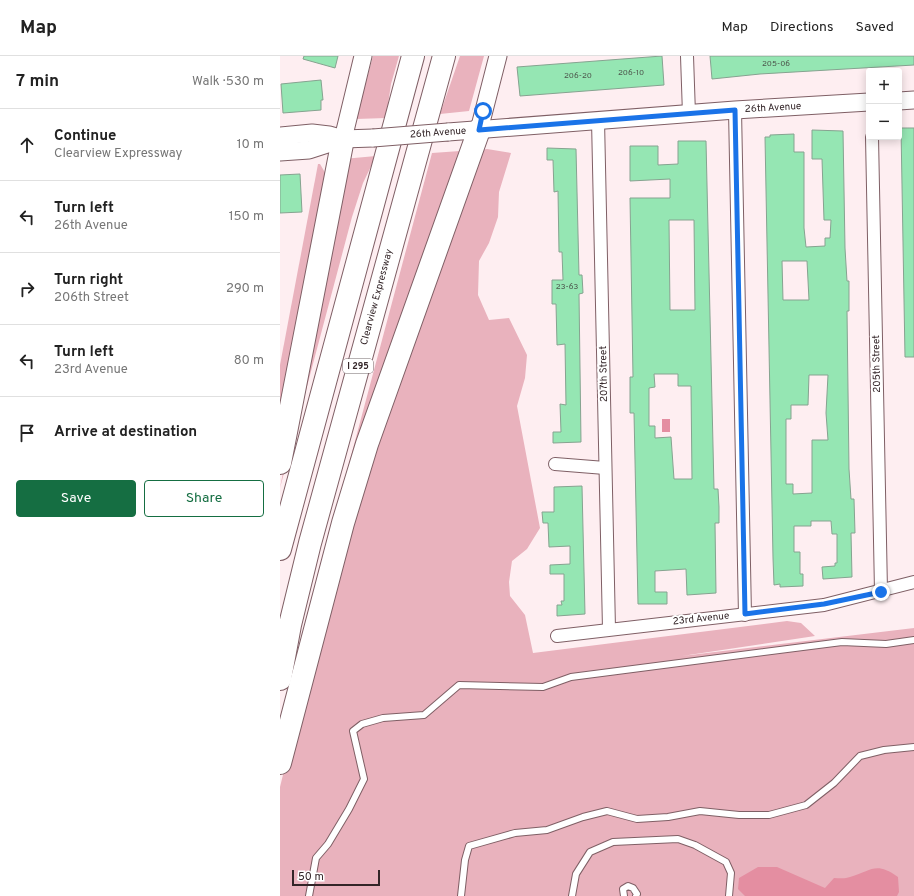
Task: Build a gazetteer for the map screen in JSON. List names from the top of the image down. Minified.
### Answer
{"streets":{"highway":["Clearview Expressway","I 295"],"street":["26th Avenue","205th Street","207th Street","23rd Avenue"]},"crossings":[["26th Avenue","207th Street"],["205th Street","23rd Avenue"],["207th Street","23rd Avenue"]],"house_numbers":["205-06","206-10","206-20","23-63"],"scale_bar":"50 m","page":{"header":"Map","nav":["Map","Directions","Saved"],"heading":["7 min","Walk · 530 m"],"map_buttons":["+","−"],"list":[["Continue","Clearview Expressway","10 m"],["Turn left","26th Avenue","150 m"],["Turn right","206th Street","290 m"],["Turn left","23rd Avenue","80 m"],"Arrive at destination"],"buttons":["Save","Share"],"scale":"50 m"}}
